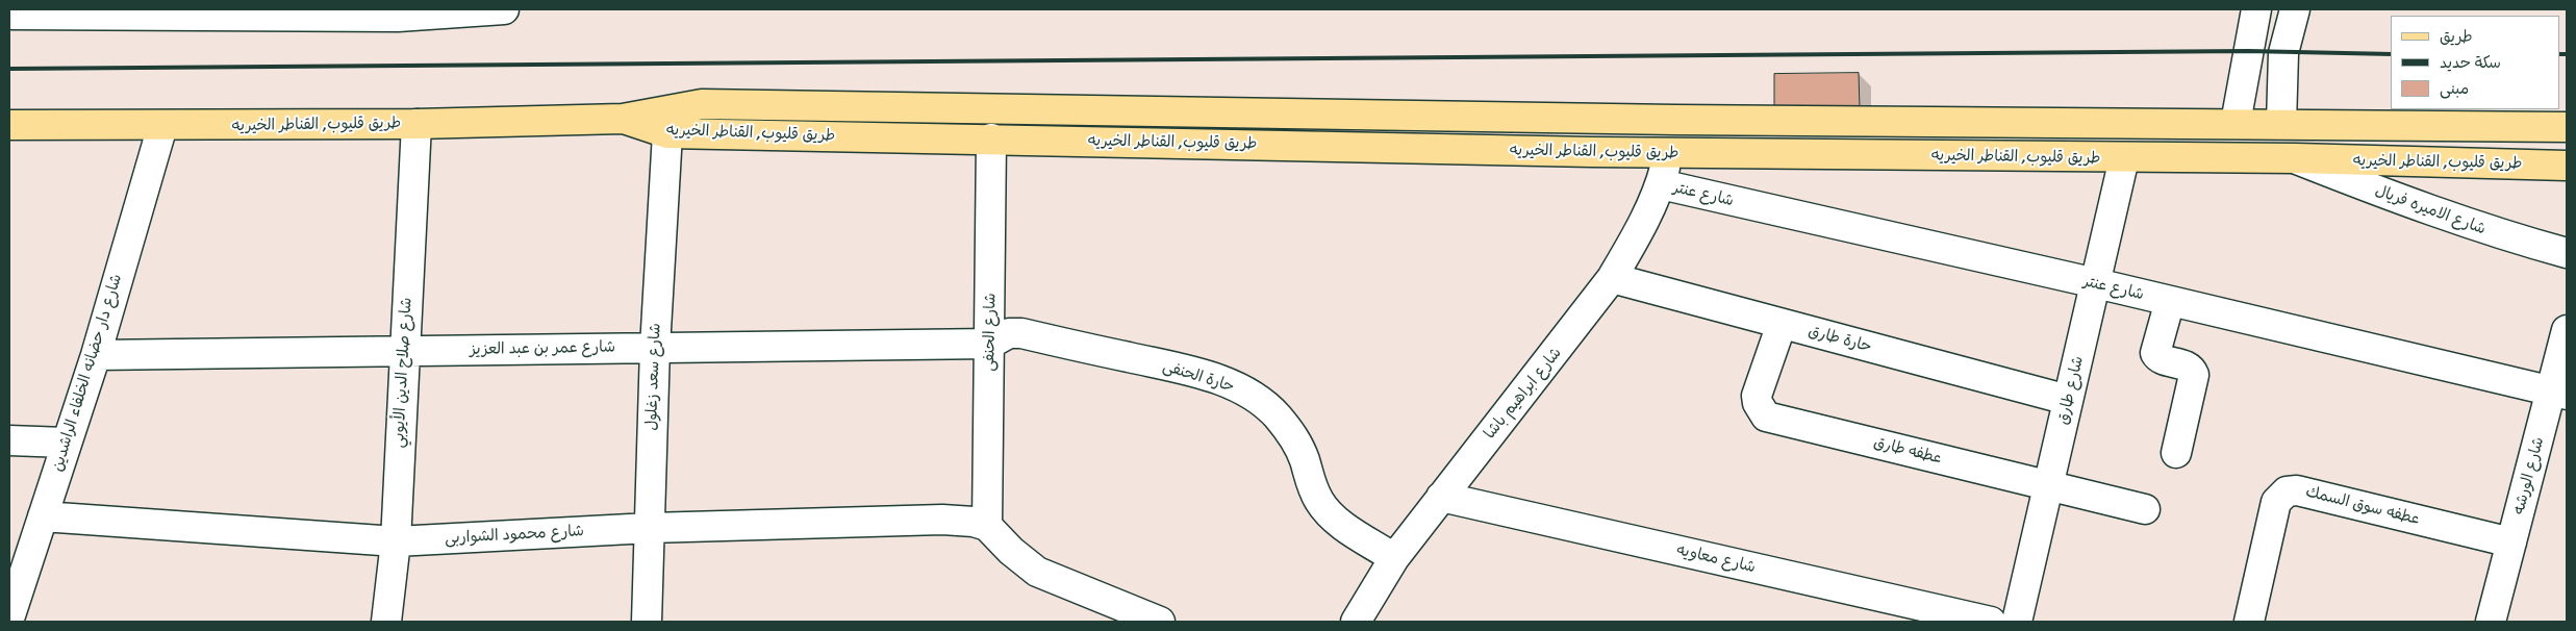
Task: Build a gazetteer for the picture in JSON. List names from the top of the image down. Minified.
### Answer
{"streets":{"main road":["طريق قليوب, القناطر الخيريه"],"street":["شارع عنتر","شارع الاميره فريال","شارع الحنفى","حارة طارق","شارع عمر بن عبد العزيز","شارع دار حضانه الخلفاء الراشدين","شارع صلاح الدين الأيوبي","شارع سعد زغلول","حارة الحنفى","شارع طارق","شارع ابراهيم باشا","عطفه طارق","شارع الورشه","عطفه سوق السمك","شارع محمود الشواربى","شارع معاويه"]},"crossings":[["طريق قليوب, القناطر الخيريه","شارع الاميره فريال"],["طريق قليوب, القناطر الخيريه","شارع الحنفى"],["طريق قليوب, القناطر الخيريه","شارع دار حضانه الخلفاء الراشدين"],["طريق قليوب, القناطر الخيريه","شارع صلاح الدين الأيوبي"],["طريق قليوب, القناطر الخيريه","شارع سعد زغلول"],["طريق قليوب, القناطر الخيريه","شارع طارق"],["طريق قليوب, القناطر الخيريه","شارع ابراهيم باشا"],["شارع عنتر","شارع طارق"],["شارع عنتر","شارع ابراهيم باشا"],["شارع عنتر","شارع الورشه"],["شارع الحنفى","شارع عمر بن عبد العزيز"],["شارع الحنفى","حارة الحنفى"],["شارع الحنفى","شارع محمود الشواربى"],["حارة طارق","شارع طارق"],["حارة طارق","شارع ابراهيم باشا"],["حارة طارق","عطفه طارق"],["شارع عمر بن عبد العزيز","شارع دار حضانه الخلفاء الراشدين"],["شارع عمر بن عبد العزيز","شارع صلاح الدين الأيوبي"],["شارع عمر بن عبد العزيز","شارع سعد زغلول"],["شارع عمر بن عبد العزيز","حارة الحنفى"],["شارع دار حضانه الخلفاء الراشدين","شارع محمود الشواربى"],["شارع صلاح الدين الأيوبي","شارع محمود الشواربى"],["شارع سعد زغلول","شارع محمود الشواربى"],["حارة الحنفى","شارع ابراهيم باشا"],["شارع طارق","عطفه طارق"],["شارع ابراهيم باشا","شارع معاويه"],["شارع الورشه","عطفه سوق السمك"]],"legend":["طريق","سكة حديد","مبنى"]}
